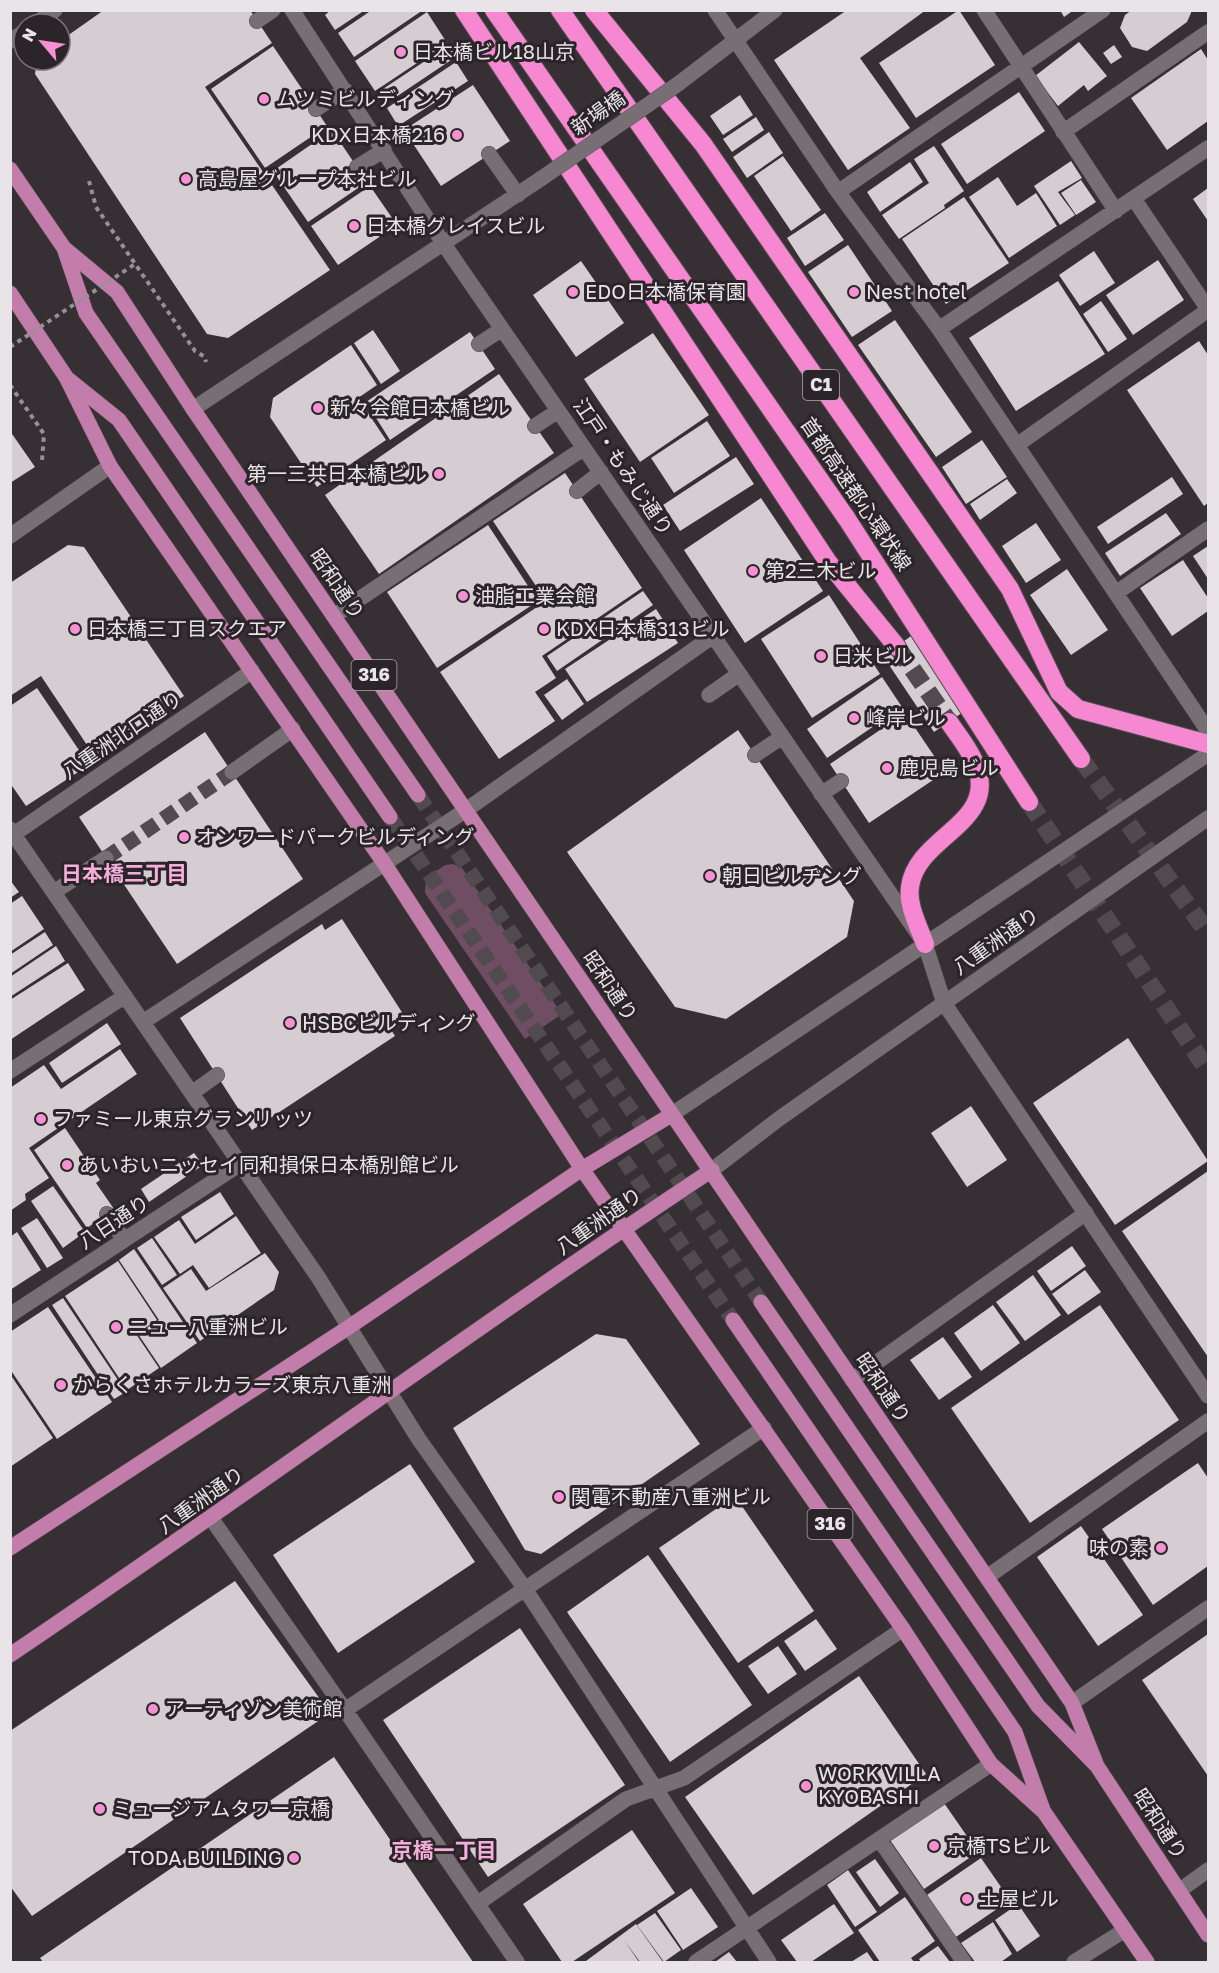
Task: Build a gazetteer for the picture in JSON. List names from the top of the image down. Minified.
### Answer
{"streets":{"highway":["C1","首都高速都心環状線"],"main road":["昭和通り","316","八重洲通り"],"street":["新場橋","江戸・もみじ通り","八重洲北口通り","八日通り"]},"crossings":[["新場橋","江戸・もみじ通り"],["新場橋","昭和通り"],["江戸・もみじ通り","八重洲通り"],["昭和通り","八重洲通り"],["316","八重洲北口通り"],["316","八重洲通り"]],"districts":["日本橋三丁目","京橋一丁目"],"places":["日本橋ビル18山京","ムツミビルディング","KDX日本橋216","高島屋グループ本社ビル","日本橋グレイスビル","EDO日本橋保育園","Nest hotel","新々会館日本橋ビル","第一三共日本橋ビル","第2三木ビル","油脂工業会館","日本橋三丁目スクエア","KDX日本橋313ビル","日米ビル","峰岸ビル","鹿児島ビル","オンワードパークビルディング","朝日ビルヂング","HSBCビルディング","ファミール東京グランリッツ","あいおいニッセイ同和損保日本橋別館ビル","ニュー八重洲ビル","からくさホテルカラーズ東京八重洲","関電不動産八重洲ビル","味の素","アーティゾン美術館","WORK VILLA KYOBASHI","ミュージアムタワー京橋","京橋TSビル","TODA BUILDING","土屋ビル"],"north":"top left"}
